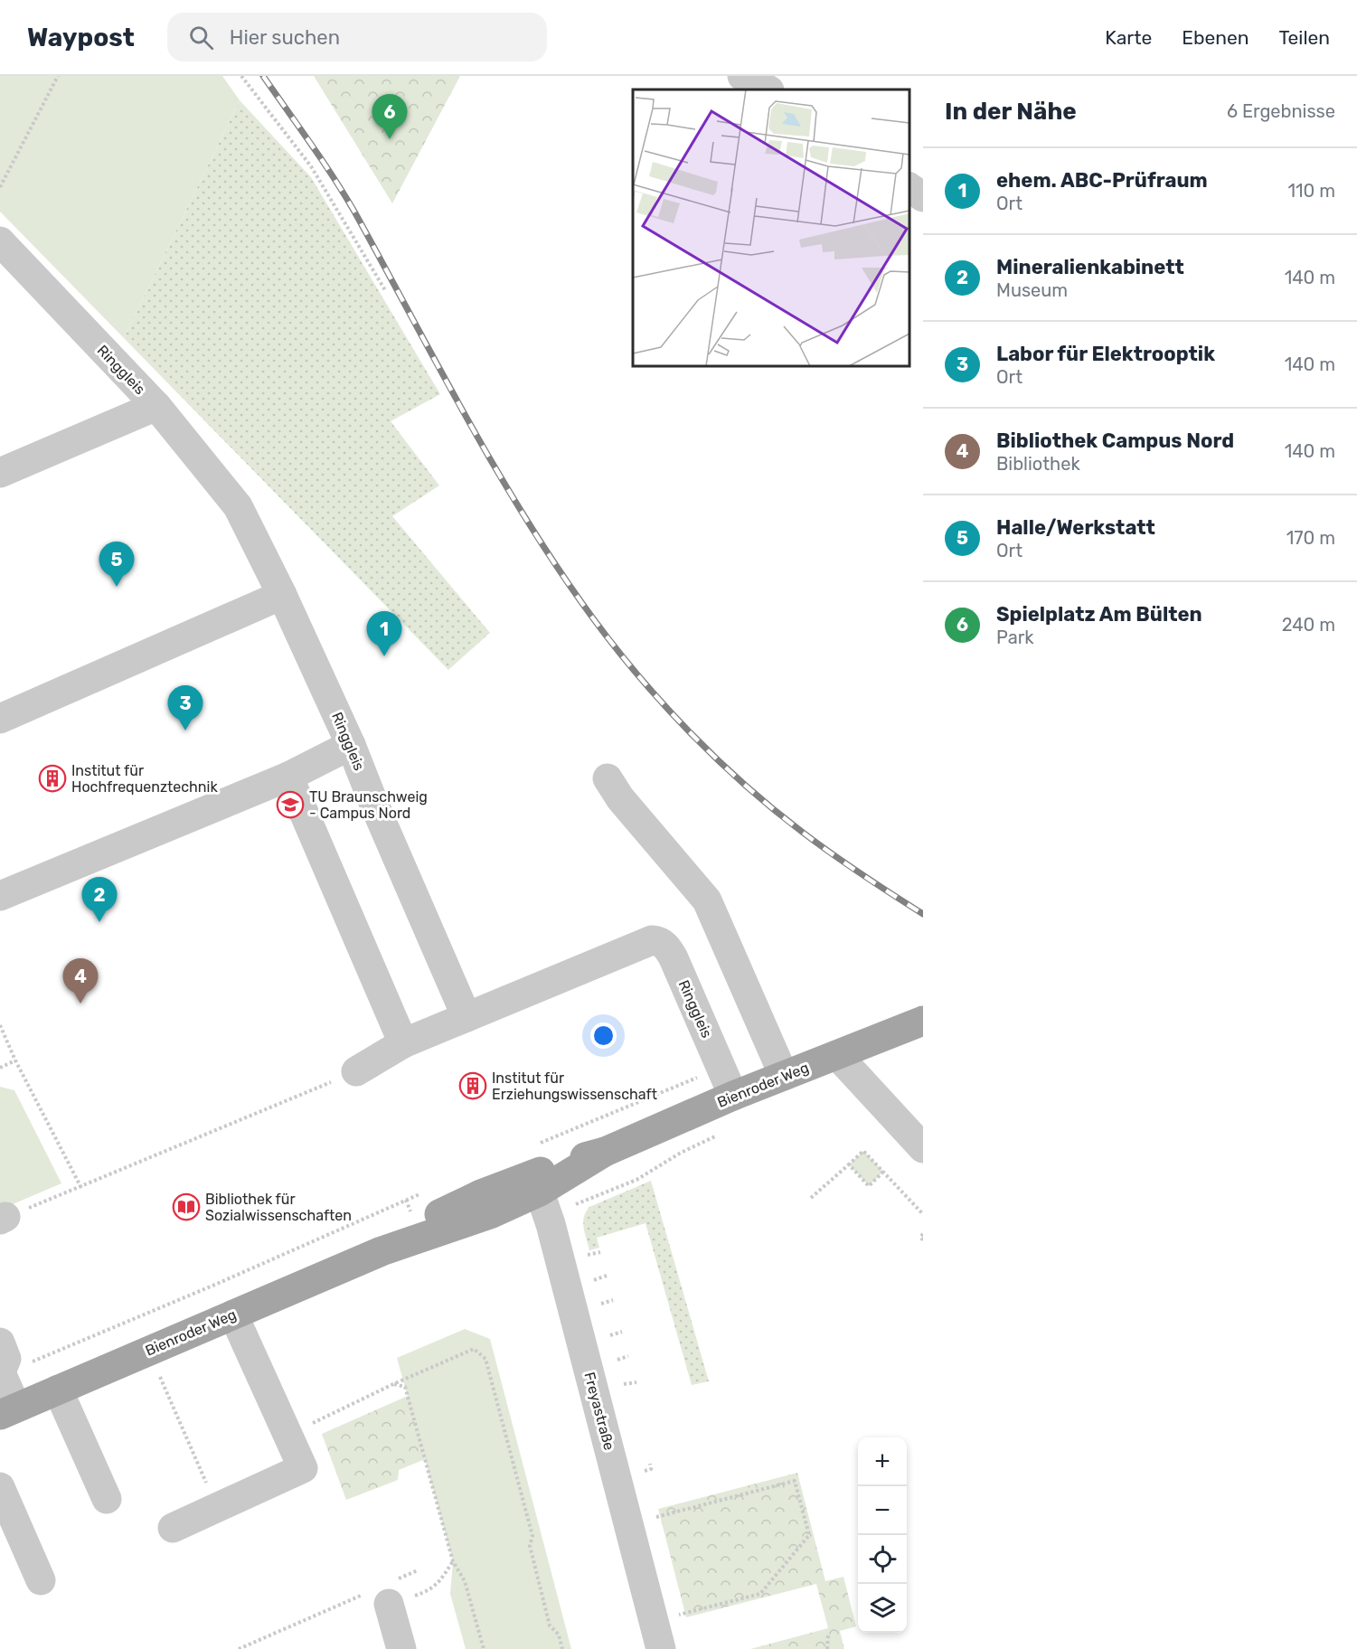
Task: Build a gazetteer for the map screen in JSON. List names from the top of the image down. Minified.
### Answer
{"streets":{"main road":["Bienroder Weg"],"street":["Ringgleis","Freyastraße"]},"crossings":[["Ringgleis","Bienroder Weg"],["Bienroder Weg","Freyastraße"]],"places":{"building":["Institut für Hochfrequenztechnik","Institut für Erziehungswissenschaft"],"school or university":["TU Braunschweig - Campus Nord"],"library":["Bibliothek für Sozialwissenschaften"]},"page":{"header":"Waypost","search":"Hier suchen","nav":["Karte","Ebenen","Teilen"],"heading":["In der Nähe","6 Ergebnisse"],"pins":["6","5","1","3","2","4"],"list":[{"mark":"1","name":"ehem. ABC-Prüfraum","note":"Ort","value":"110 m"},{"mark":"2","name":"Mineralienkabinett","note":"Museum","value":"140 m"},{"mark":"3","name":"Labor für Elektrooptik","note":"Ort","value":"140 m"},{"mark":"4","name":"Bibliothek Campus Nord","note":"Bibliothek","value":"140 m"},{"mark":"5","name":"Halle/Werkstatt","note":"Ort","value":"170 m"},{"mark":"6","name":"Spielplatz Am Bülten","note":"Park","value":"240 m"}],"map_buttons":["+","−"]}}
